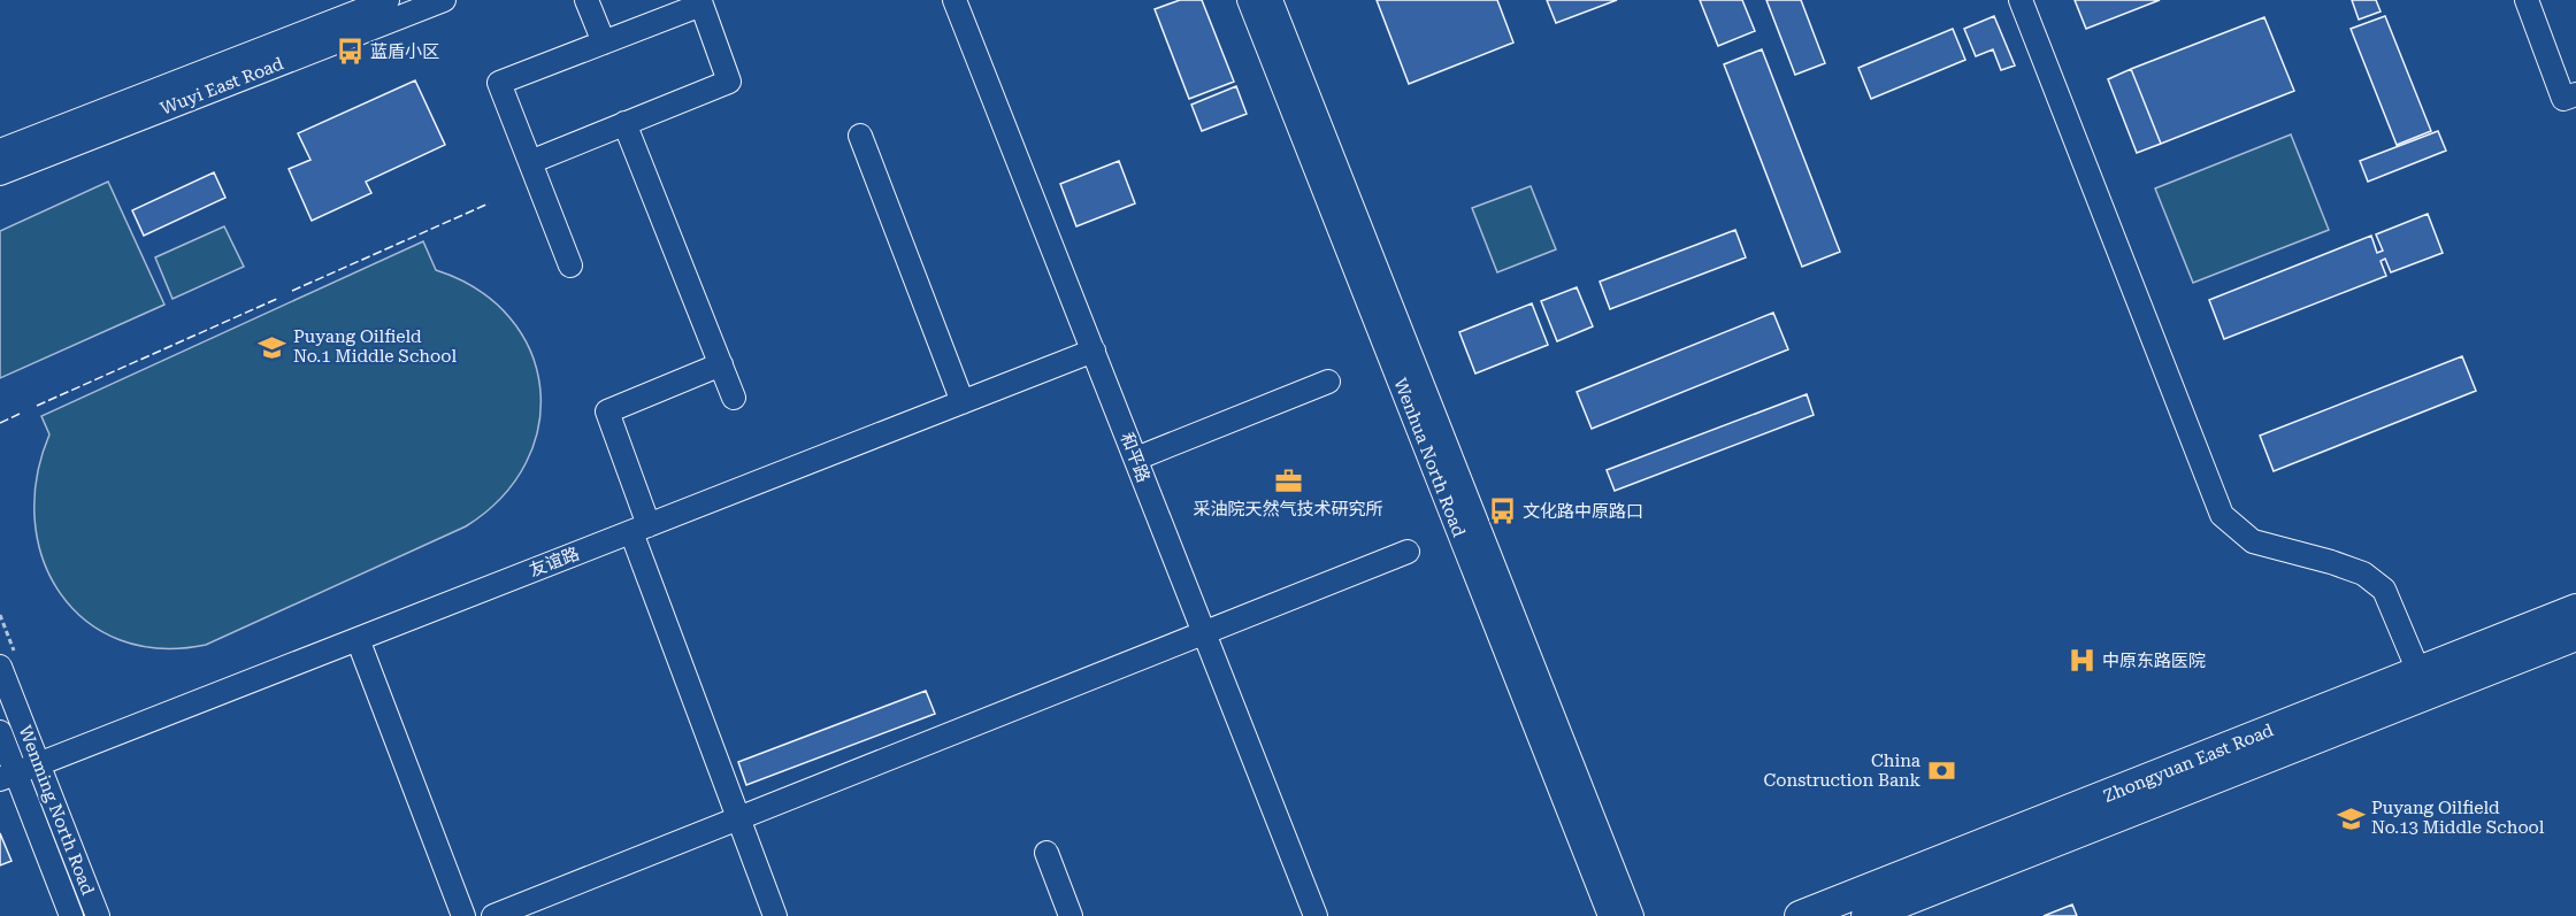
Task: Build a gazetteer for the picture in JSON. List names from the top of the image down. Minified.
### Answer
{"streets":{"main road":["Zhongyuan East Road"],"street":["Wuyi East Road","和平路","Wenhua North Road","友谊路","Wenming North Road"]},"crossings":[["和平路","友谊路"],["友谊路","Wenming North Road"]],"places":{"bus stop":["蓝盾小区","文化路中原路口"],"school or university":["Puyang Oilfield No.1 Middle School","Puyang Oilfield No.13 Middle School"],"office":["采油院天然气技术研究所"],"hospital":["中原东路医院"],"bank":["China Construction Bank"]}}
